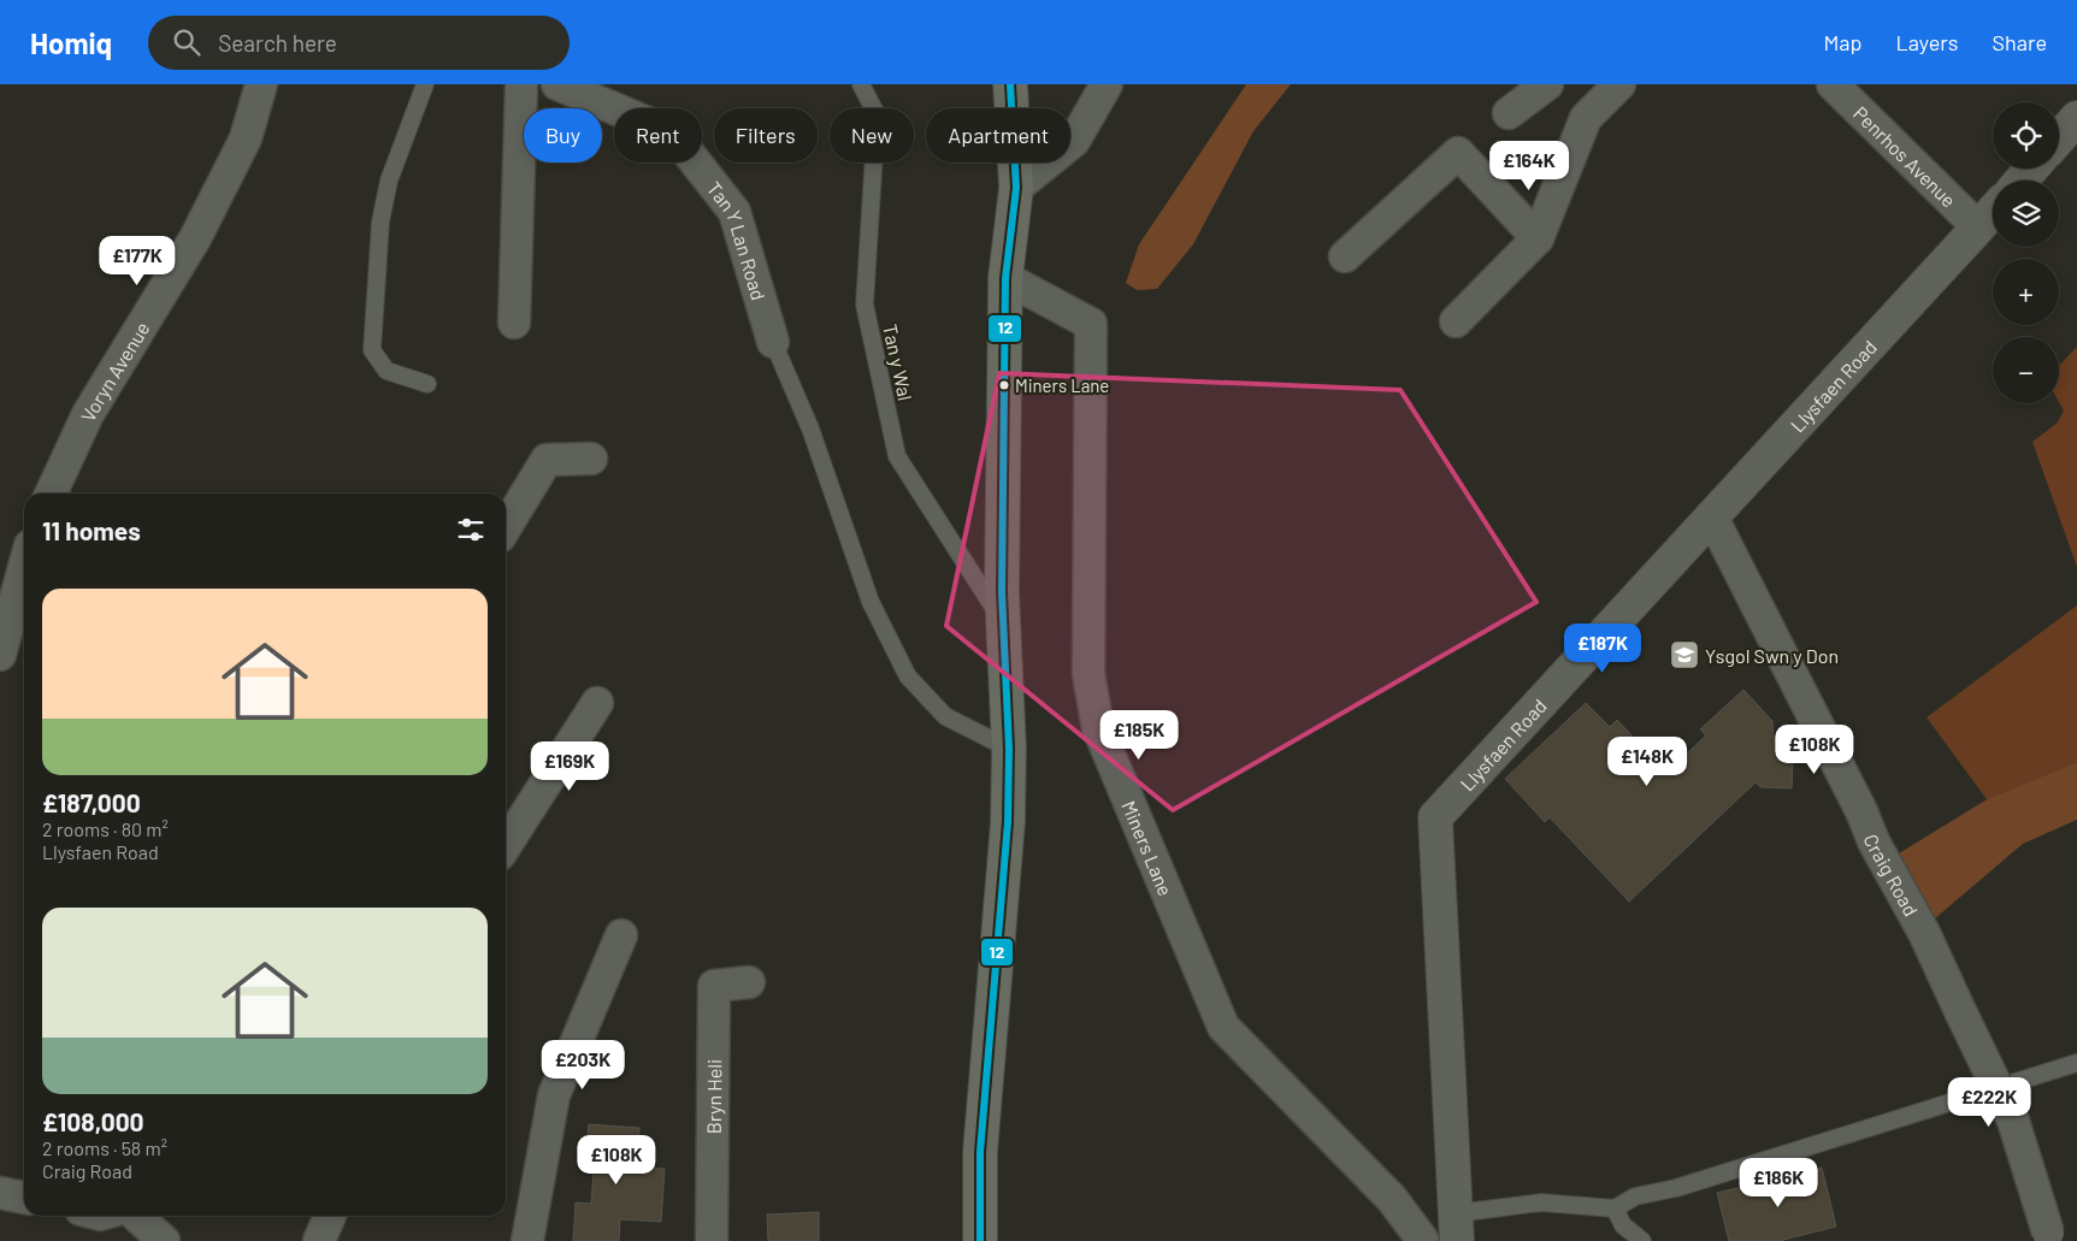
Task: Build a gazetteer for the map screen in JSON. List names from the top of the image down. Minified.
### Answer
{"streets":{"street":["Penrhos Avenue","Tan Y Lan Road","Voryn Avenue","Llysfaen Road","Miners Lane","Craig Road","Bryn Heli"],"lane":["Tan y Wal"]},"crossings":[["Penrhos Avenue","Llysfaen Road"],["Llysfaen Road","Craig Road"]],"places":{"other":["Miners Lane"],"school or university":["Ysgol Swn y Don"]},"lines":["transit line 12"],"page":{"header":"Homiq","search":"Search here","nav":["Map","Layers","Share"],"map_buttons":["+","−"],"chip":["Buy","Rent","Filters","New","Apartment"],"price":["£164K","£177K","£187K","£185K","£108K","£148K","£169K","£203K","£222K","£108K","£186K"],"heading":"11 homes","list":[{"name":"£187,000","note":"2 rooms · 80 m² · Llysfaen Road"},{"name":"£108,000","note":"2 rooms · 58 m² · Craig Road"}]}}
